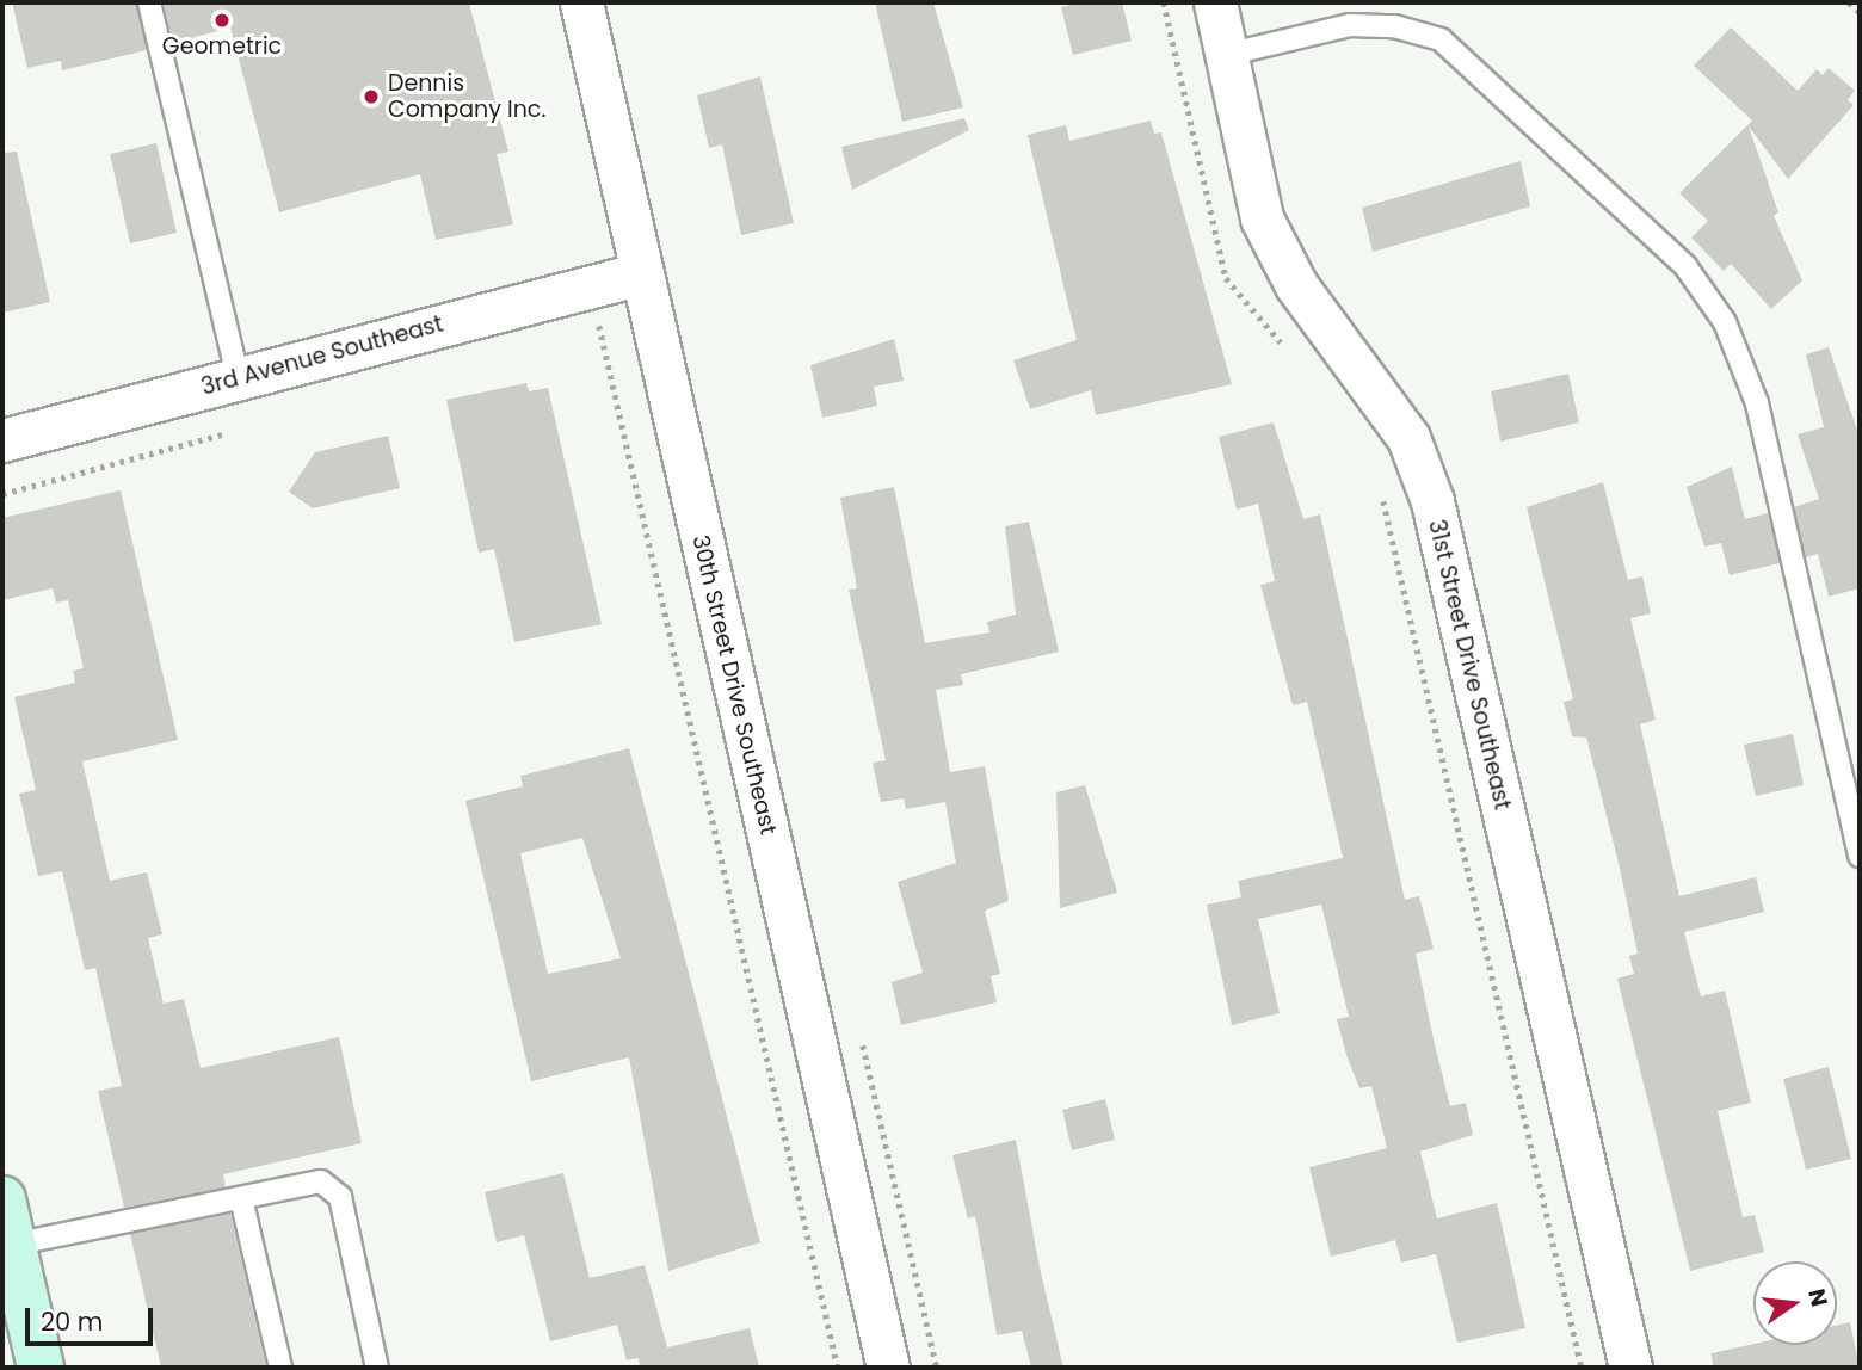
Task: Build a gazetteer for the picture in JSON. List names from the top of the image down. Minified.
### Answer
{"streets":{"street":["3rd Avenue Southeast","31st Street Drive Southeast","30th Street Drive Southeast"]},"crossings":[["3rd Avenue Southeast","30th Street Drive Southeast"]],"places":["Geometric","Dennis Company Inc."],"scale_bar":"20 m","north":"right"}
